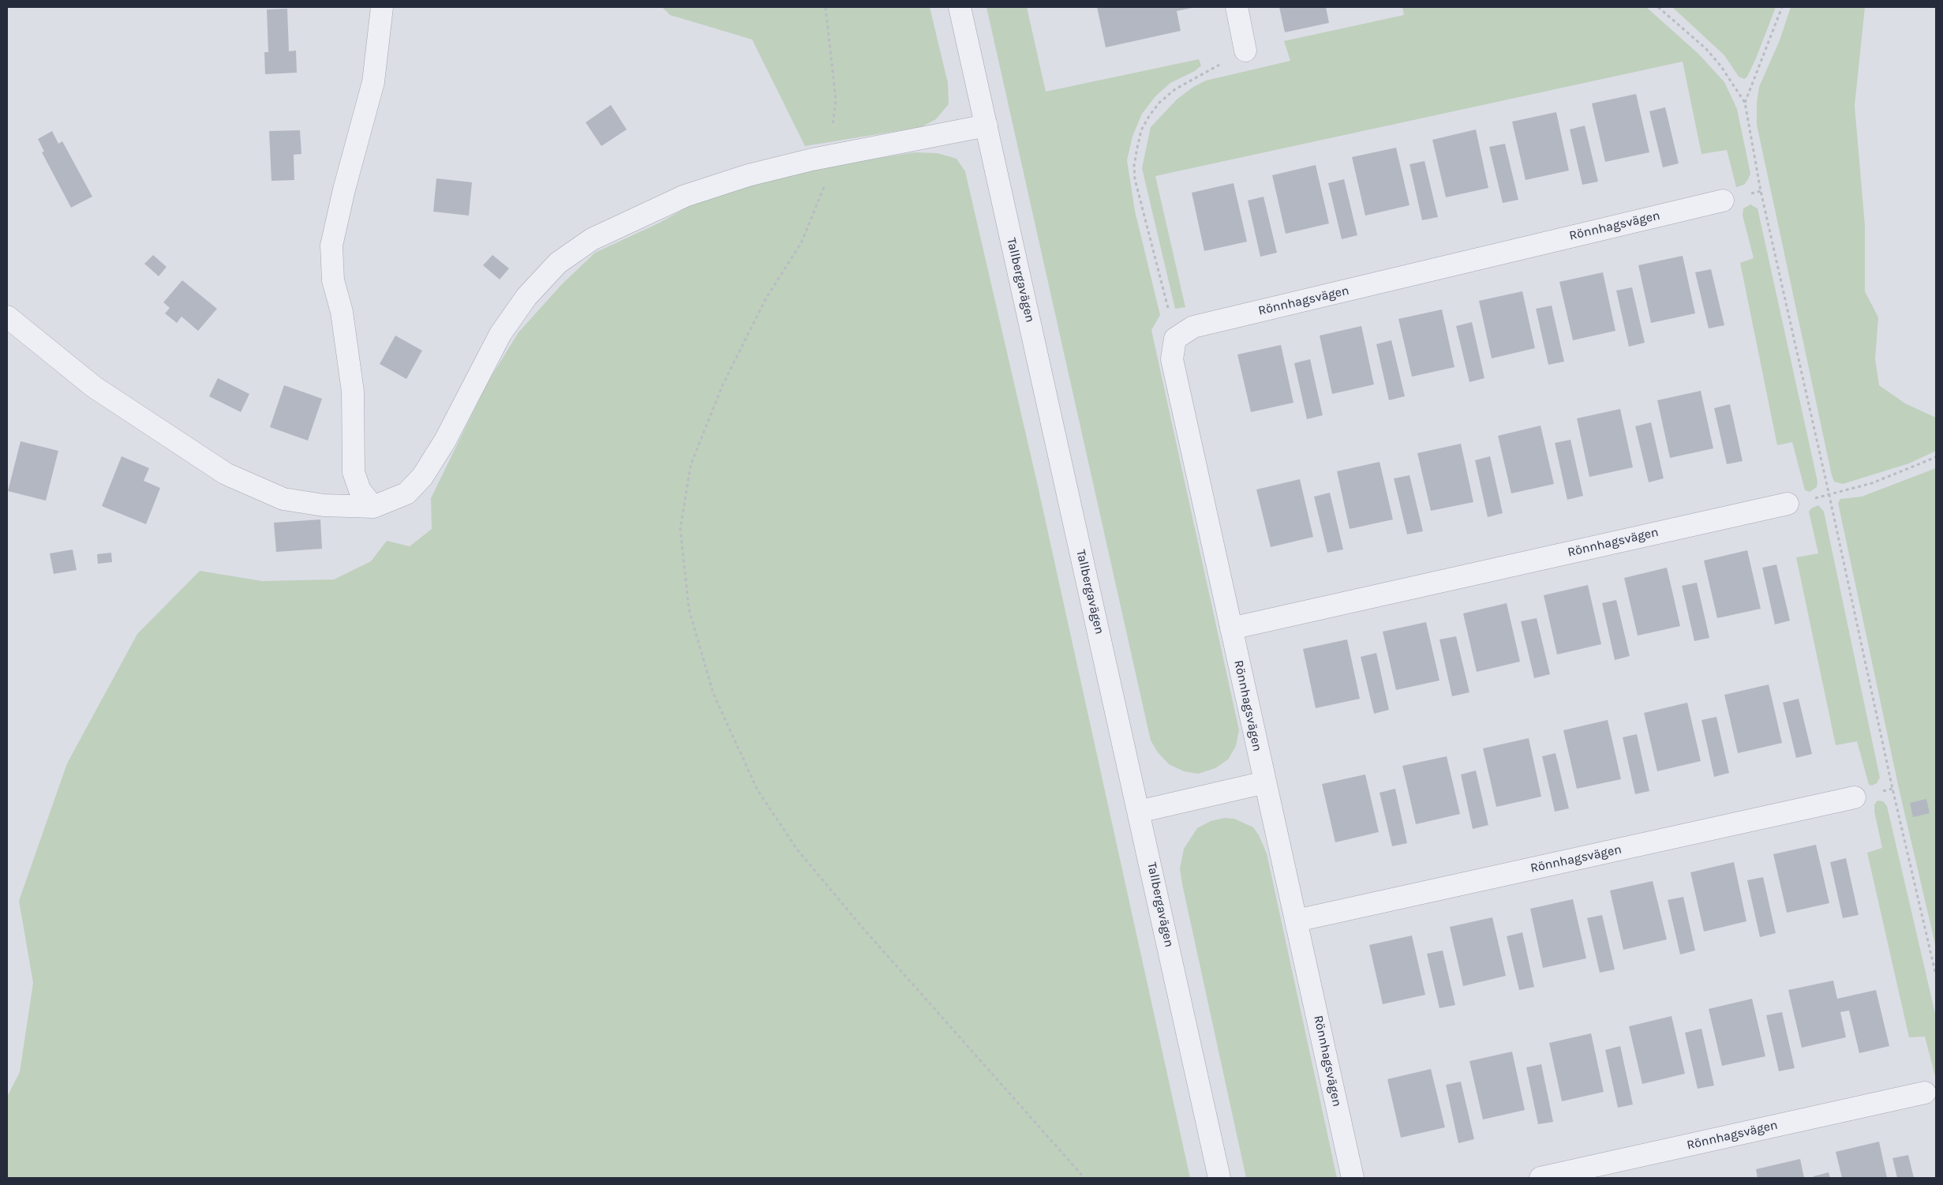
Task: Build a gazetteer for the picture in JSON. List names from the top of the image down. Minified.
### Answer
{"streets":{"street":["Rönnhagsvägen","Tallbergavägen"]}}
